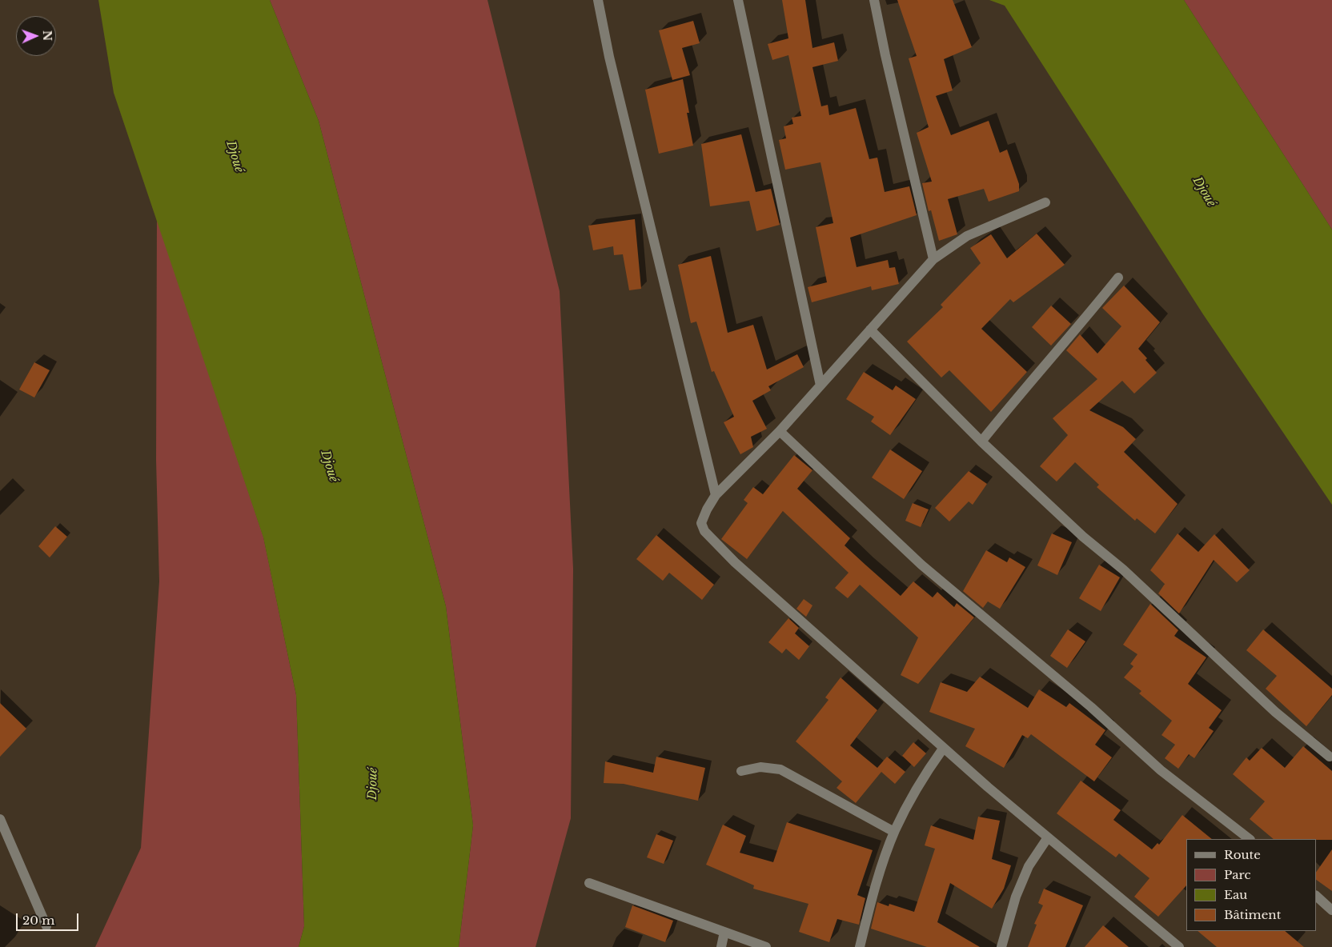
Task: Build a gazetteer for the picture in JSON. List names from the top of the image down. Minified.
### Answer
{"water":["Djoué"],"legend":["Route","Parc","Eau","Bâtiment"],"scale_bar":"20 m","north":"right"}
